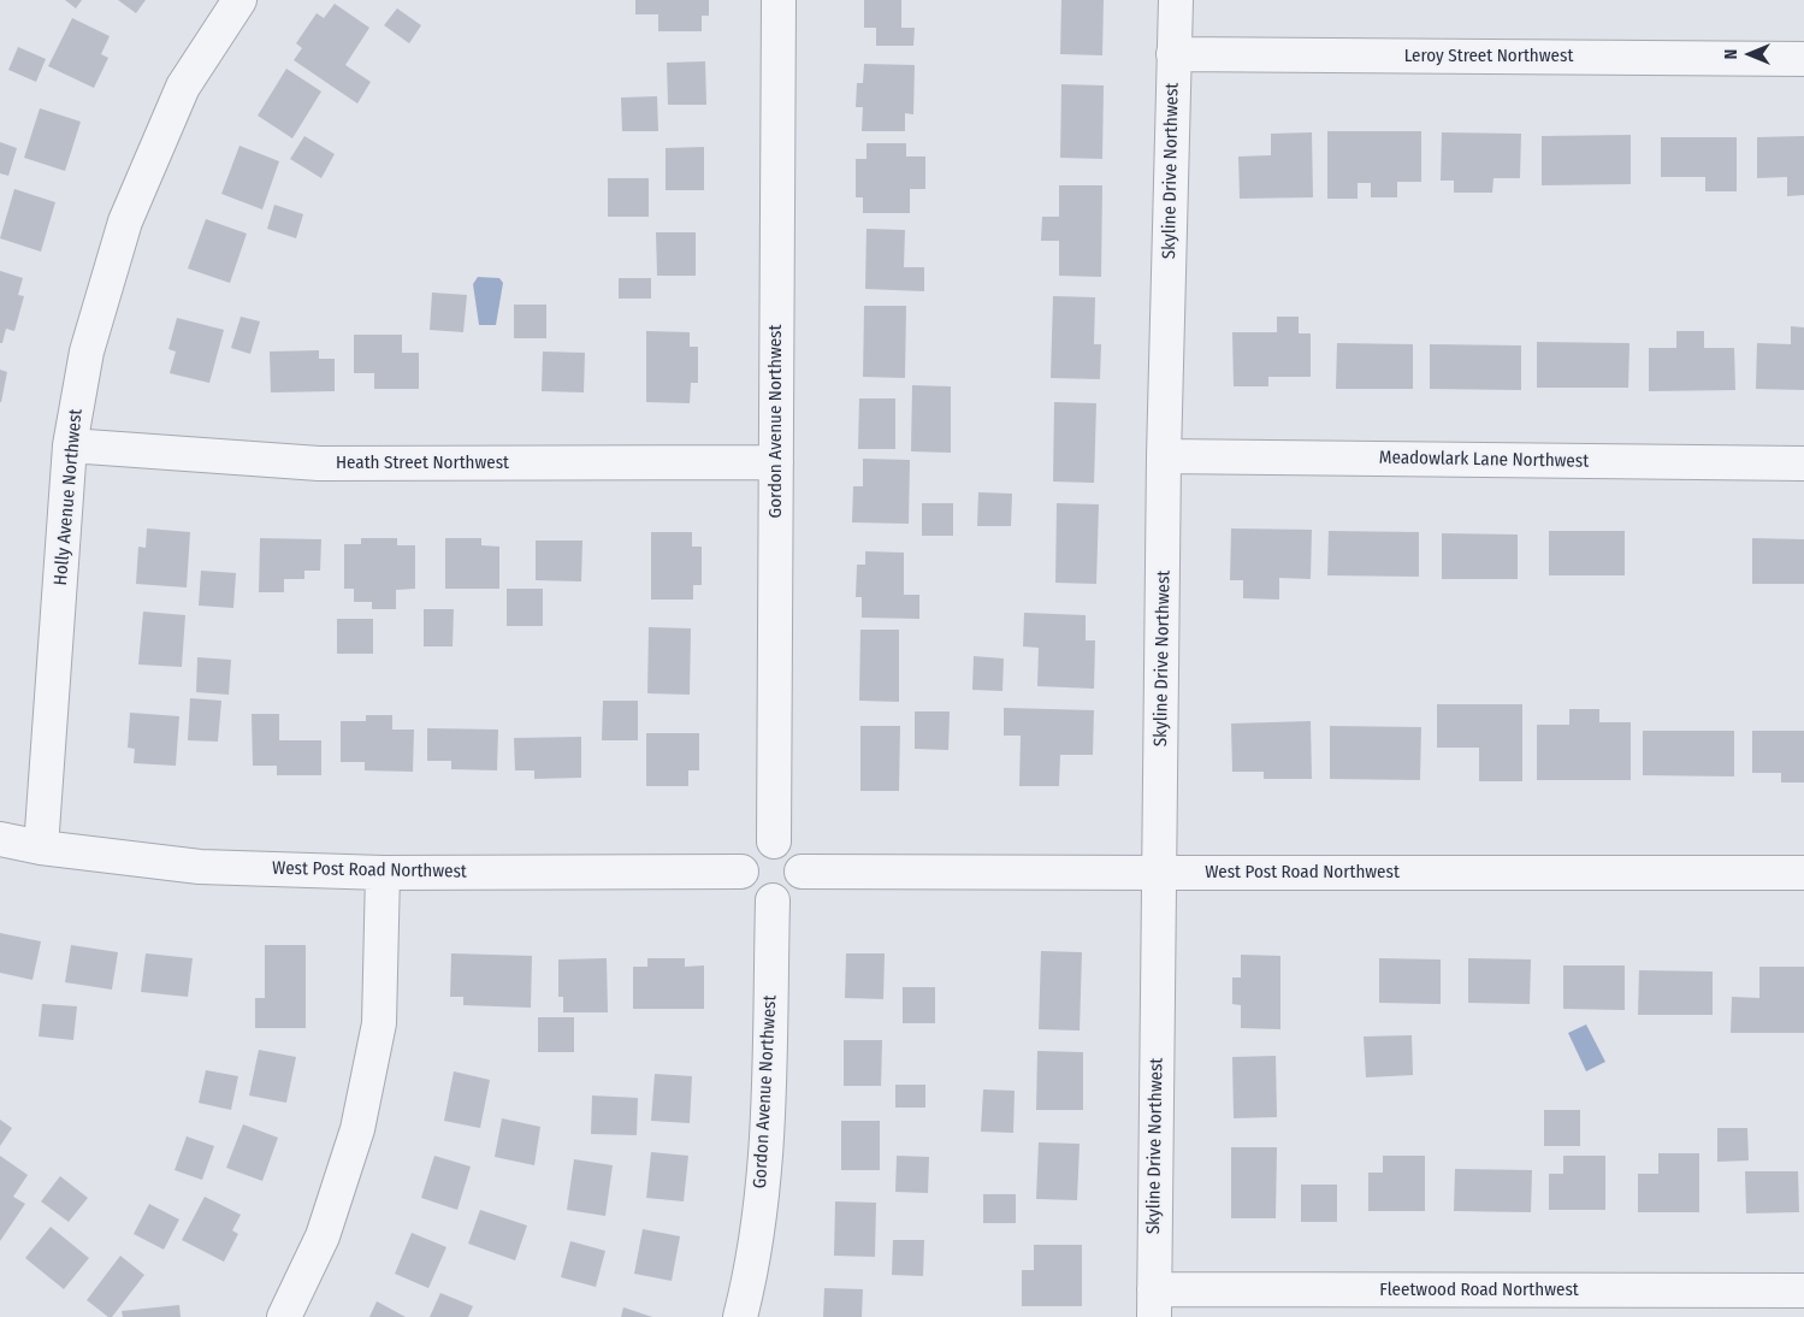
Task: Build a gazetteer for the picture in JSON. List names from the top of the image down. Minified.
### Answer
{"streets":{"street":["Leroy Street Northwest","Skyline Drive Northwest","Gordon Avenue Northwest","Meadowlark Lane Northwest","Heath Street Northwest","Holly Avenue Northwest","West Post Road Northwest","Fleetwood Road Northwest"]},"crossings":[["Leroy Street Northwest","Skyline Drive Northwest"],["Skyline Drive Northwest","Meadowlark Lane Northwest"],["Skyline Drive Northwest","West Post Road Northwest"],["Skyline Drive Northwest","Fleetwood Road Northwest"],["Gordon Avenue Northwest","Heath Street Northwest"],["Gordon Avenue Northwest","West Post Road Northwest"],["Heath Street Northwest","Holly Avenue Northwest"],["Holly Avenue Northwest","West Post Road Northwest"]],"north":"left"}
